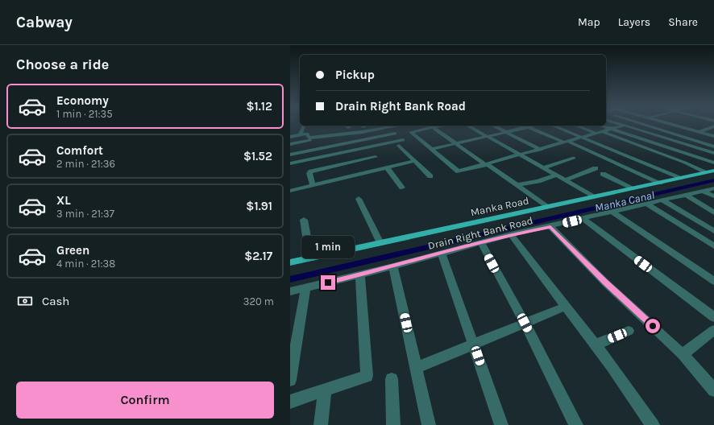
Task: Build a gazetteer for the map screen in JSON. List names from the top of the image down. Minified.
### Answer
{"streets":{"main road":["Manka Road"],"street":["Drain Right Bank Road"]},"water":["Manka Canal"],"page":{"header":"Cabway","nav":["Map","Layers","Share"],"heading":"Choose a ride","banner":["Pickup","Drain Right Bank Road"],"list":[{"name":"Economy","note":"1 min · 21:35","value":"$1.12"},{"name":"Comfort","note":"2 min · 21:36","value":"$1.52"},{"name":"XL","note":"3 min · 21:37","value":"$1.91"},{"name":"Green","note":"4 min · 21:38","value":"$2.17"}],"bubble":"1 min","pay":["Cash","320 m"],"buttons":"Confirm"}}
